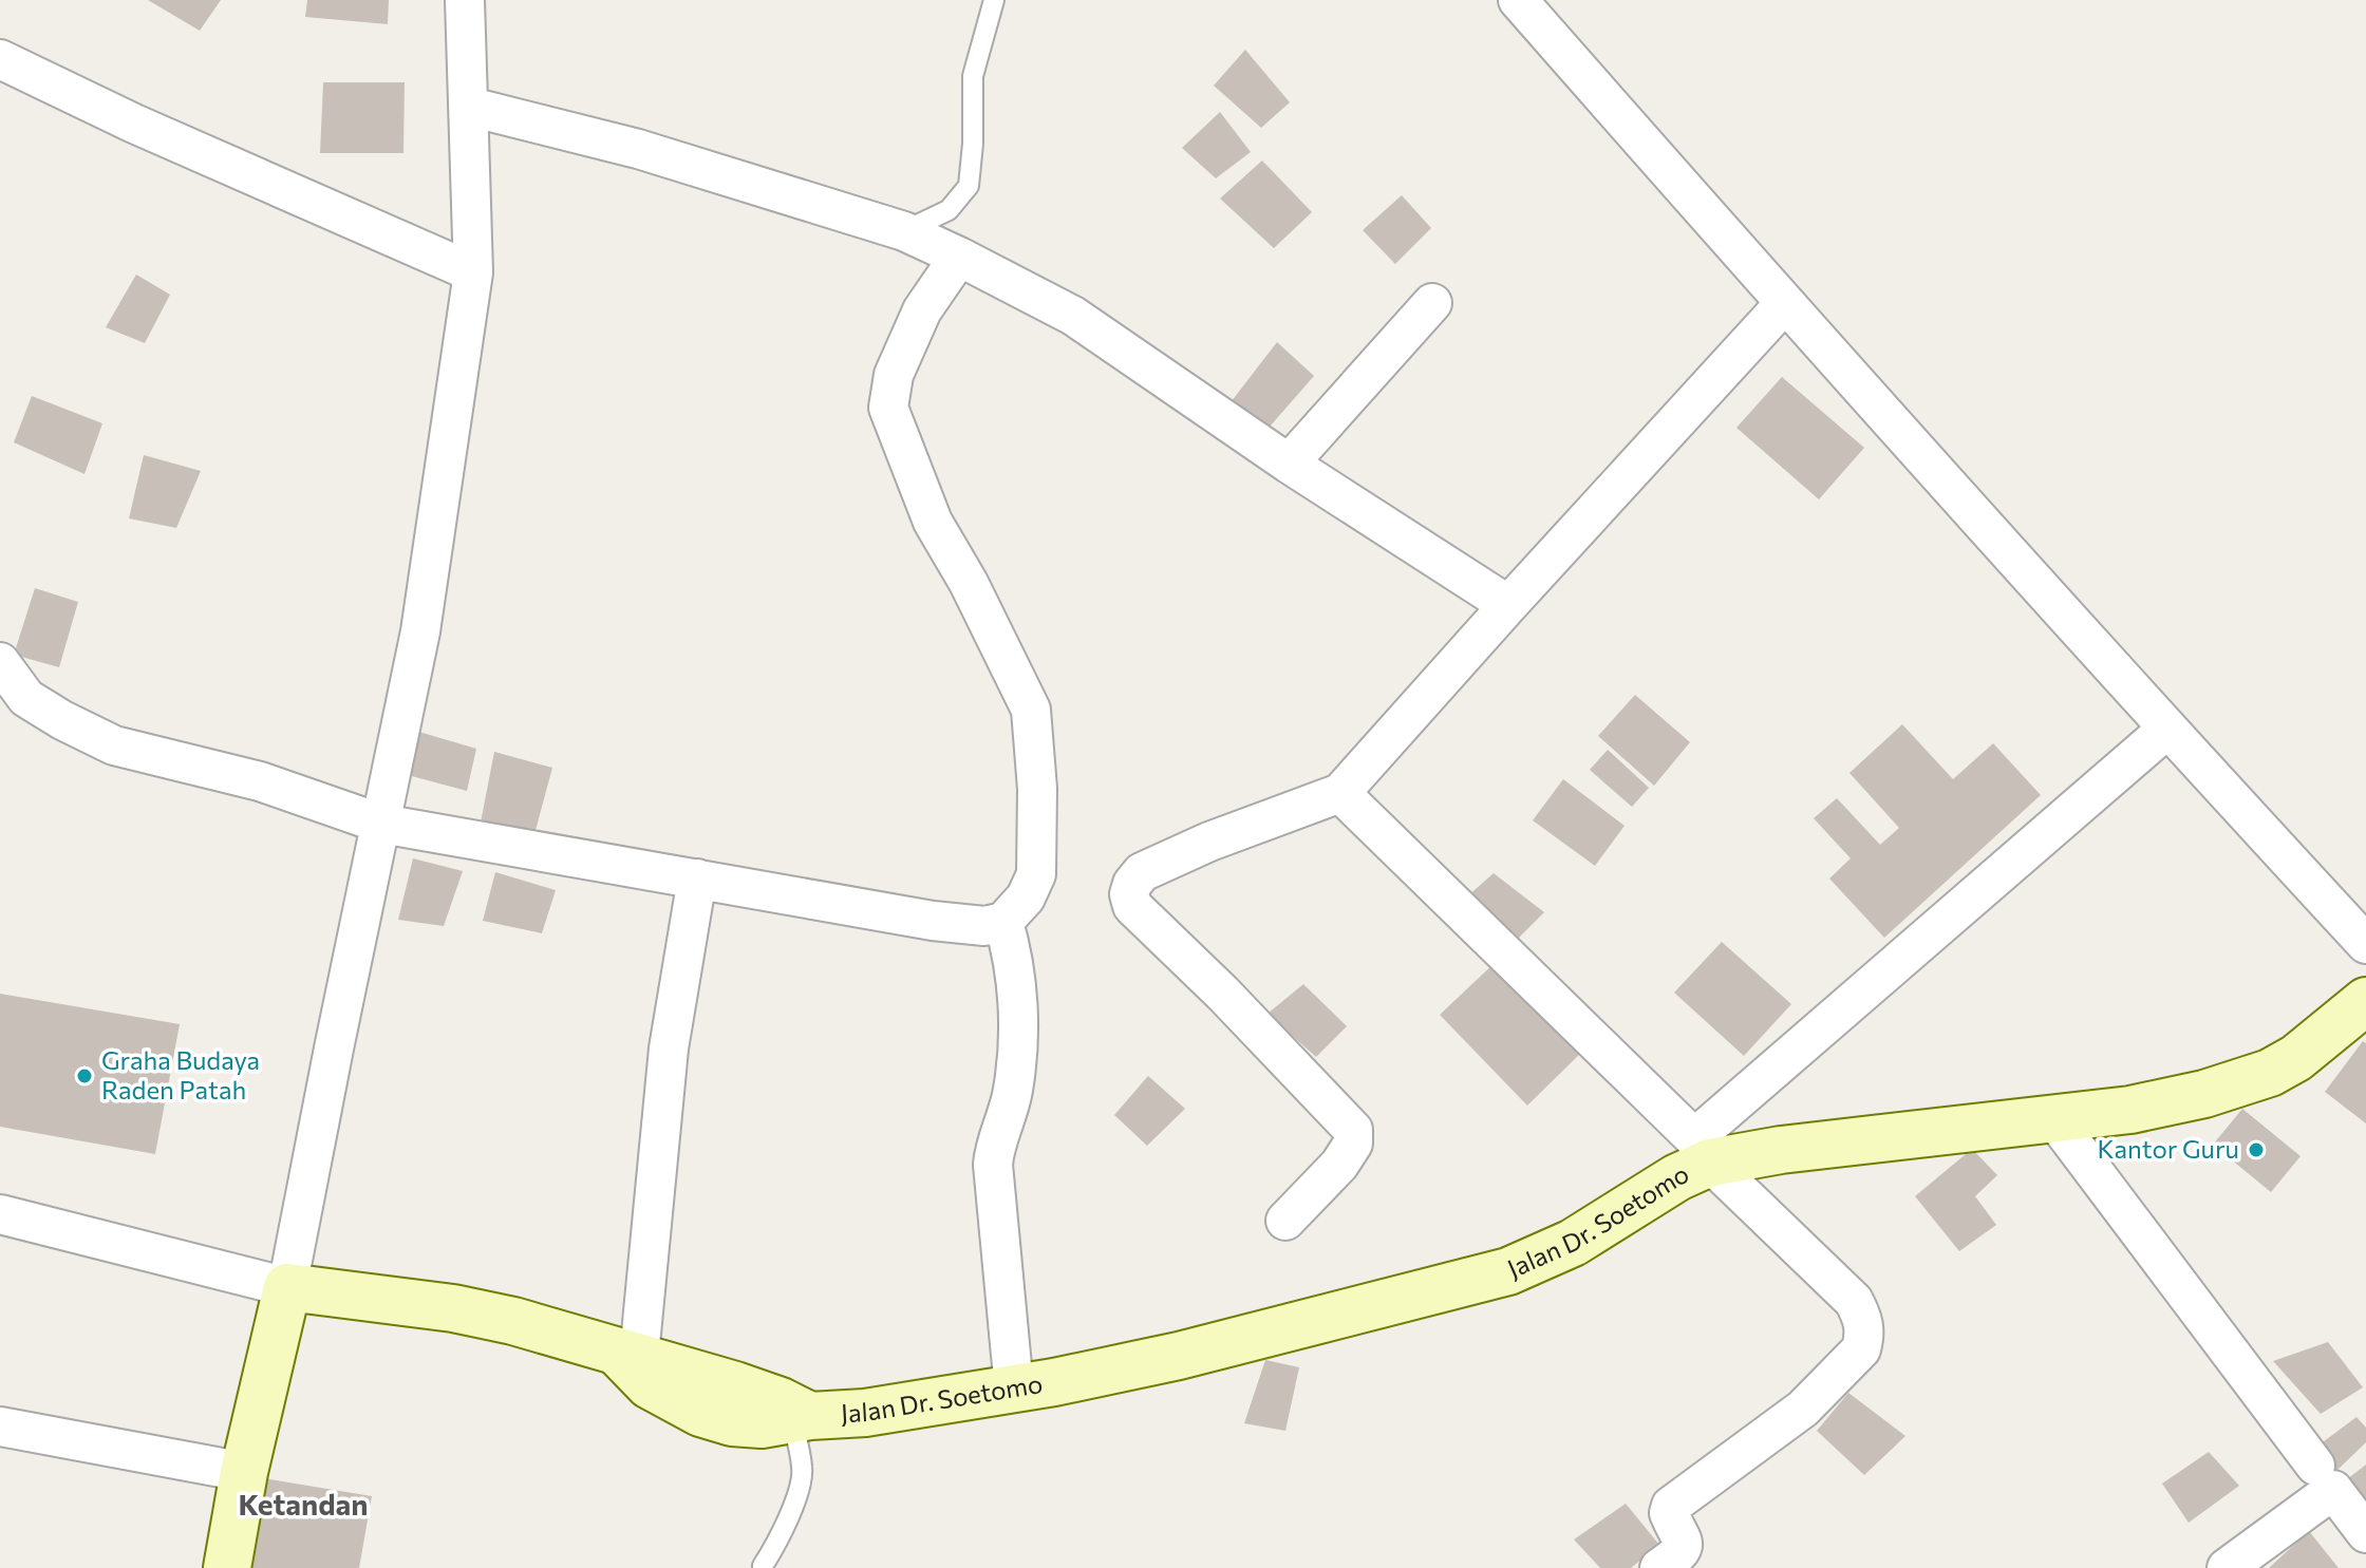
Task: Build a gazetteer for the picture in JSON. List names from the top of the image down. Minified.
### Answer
{"streets":{"street":["Jalan Dr. Soetomo"]},"districts":["Ketandan"],"places":["Graha Budaya Raden Patah","Kantor Guru"]}
